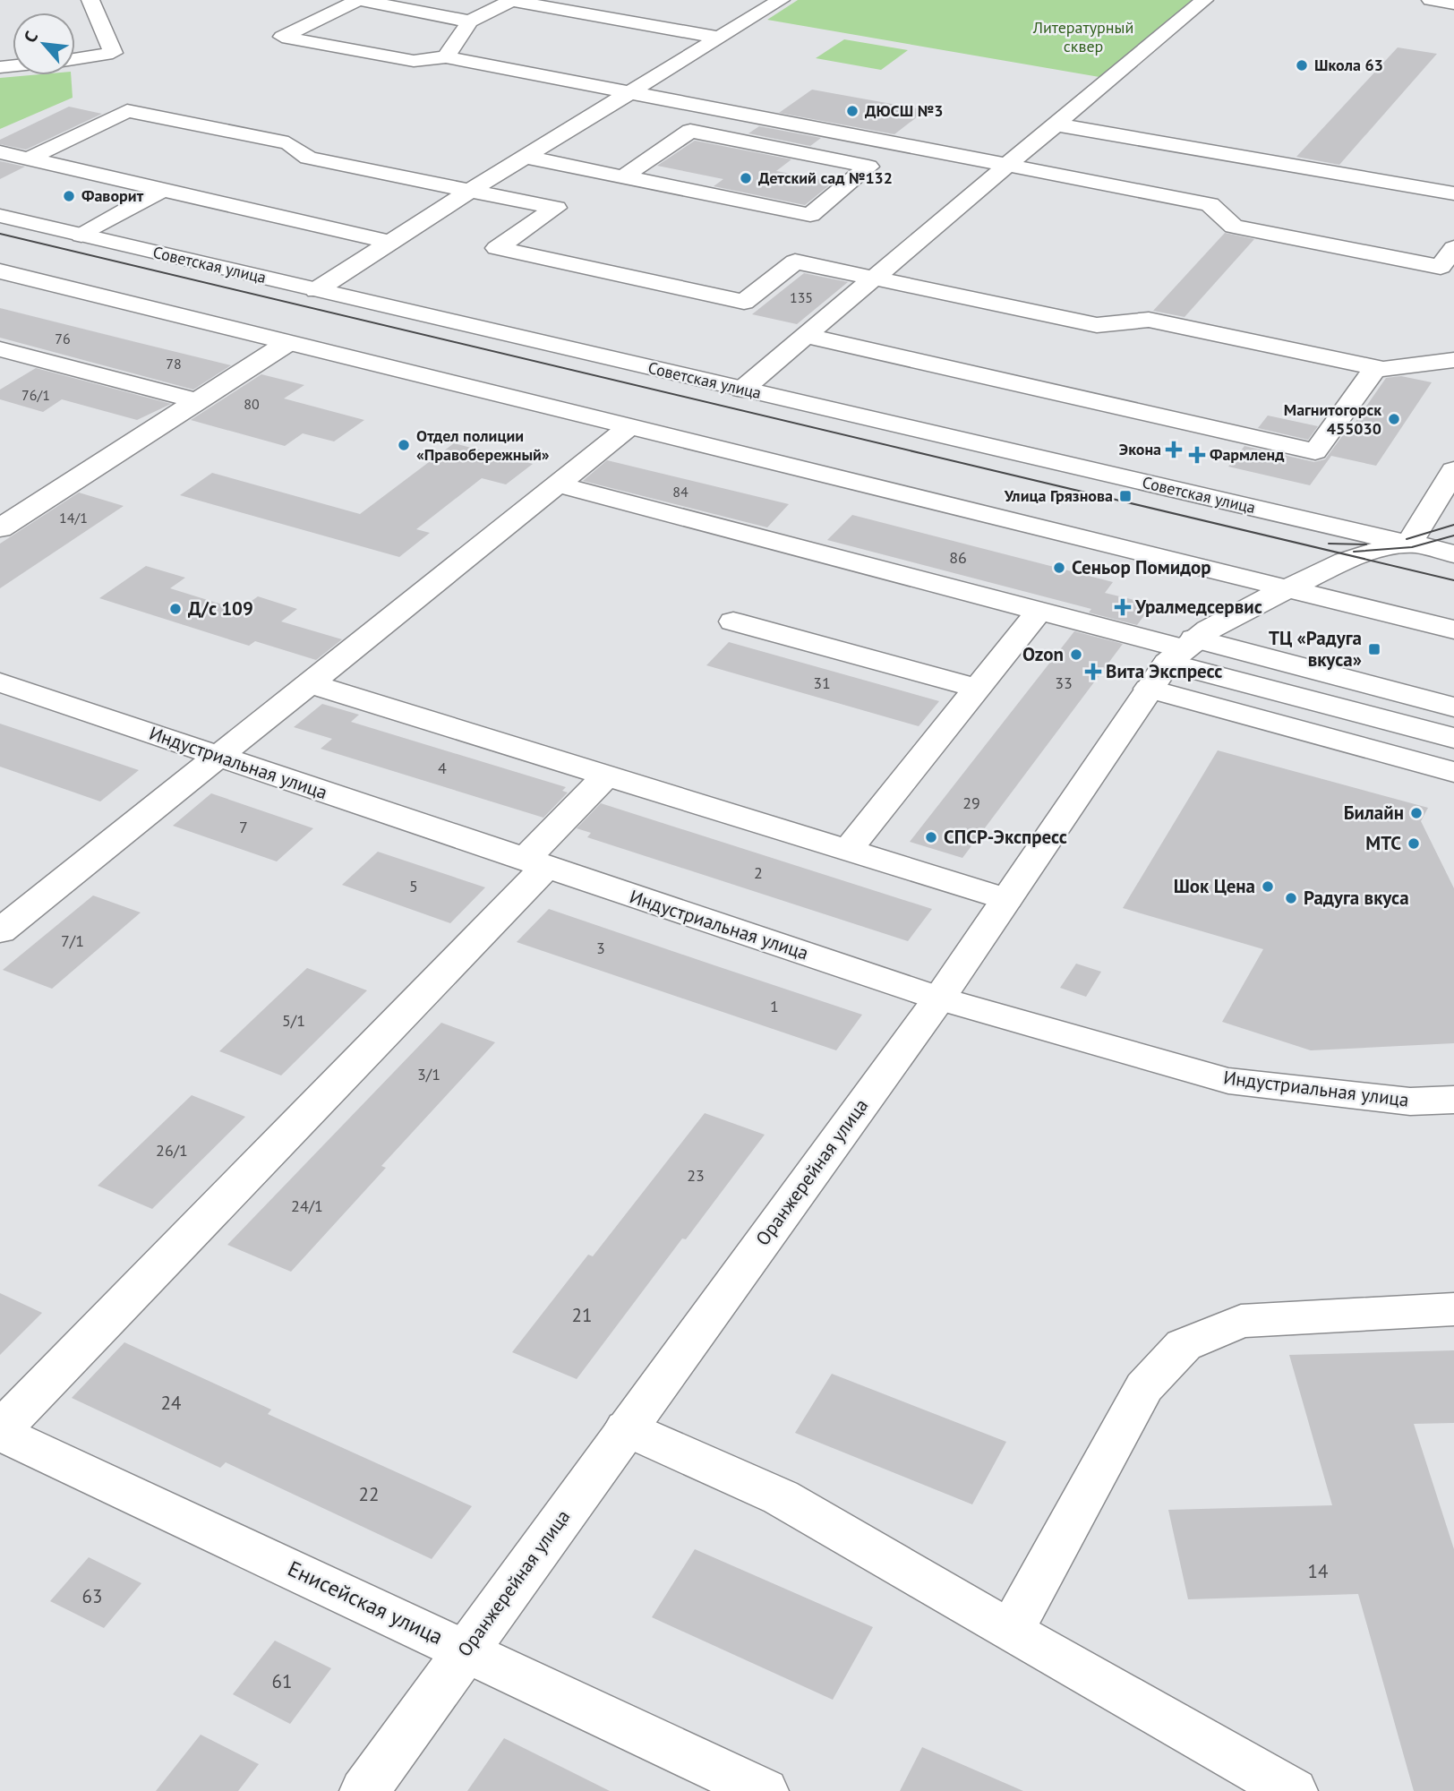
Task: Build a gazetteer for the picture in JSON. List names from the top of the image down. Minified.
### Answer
{"streets":{"main road":["Советская улица","Индустриальная улица","Оранжерейная улица","Енисейская улица"]},"crossings":[["Индустриальная улица","Оранжерейная улица"],["Оранжерейная улица","Енисейская улица"]],"parks":["Литературный сквер"],"places":{"other":["Школа 63","ДЮСШ №3","Детский сад №132","Фаворит","Магнитогорск 455030","Отдел полиции «Правобережный»","Сеньор Помидор","Д/с 109","Ozon","Билайн","СПСР-Экспресс","МТС","Шок Цена","Радуга вкуса"],"health":["Экона","Фармленд","Уралмедсервис","Вита Экспресс"],"transit":["Улица Грязнова","ТЦ «Радуга вкуса»"]},"house_numbers":["135","76","78","76/1","80","84","14/1","86","31","33","4","29","7","2","5","7/1","3","1","5/1","3/1","26/1","23","24/1","21","24","22","14","63","61"],"north":"top left"}
